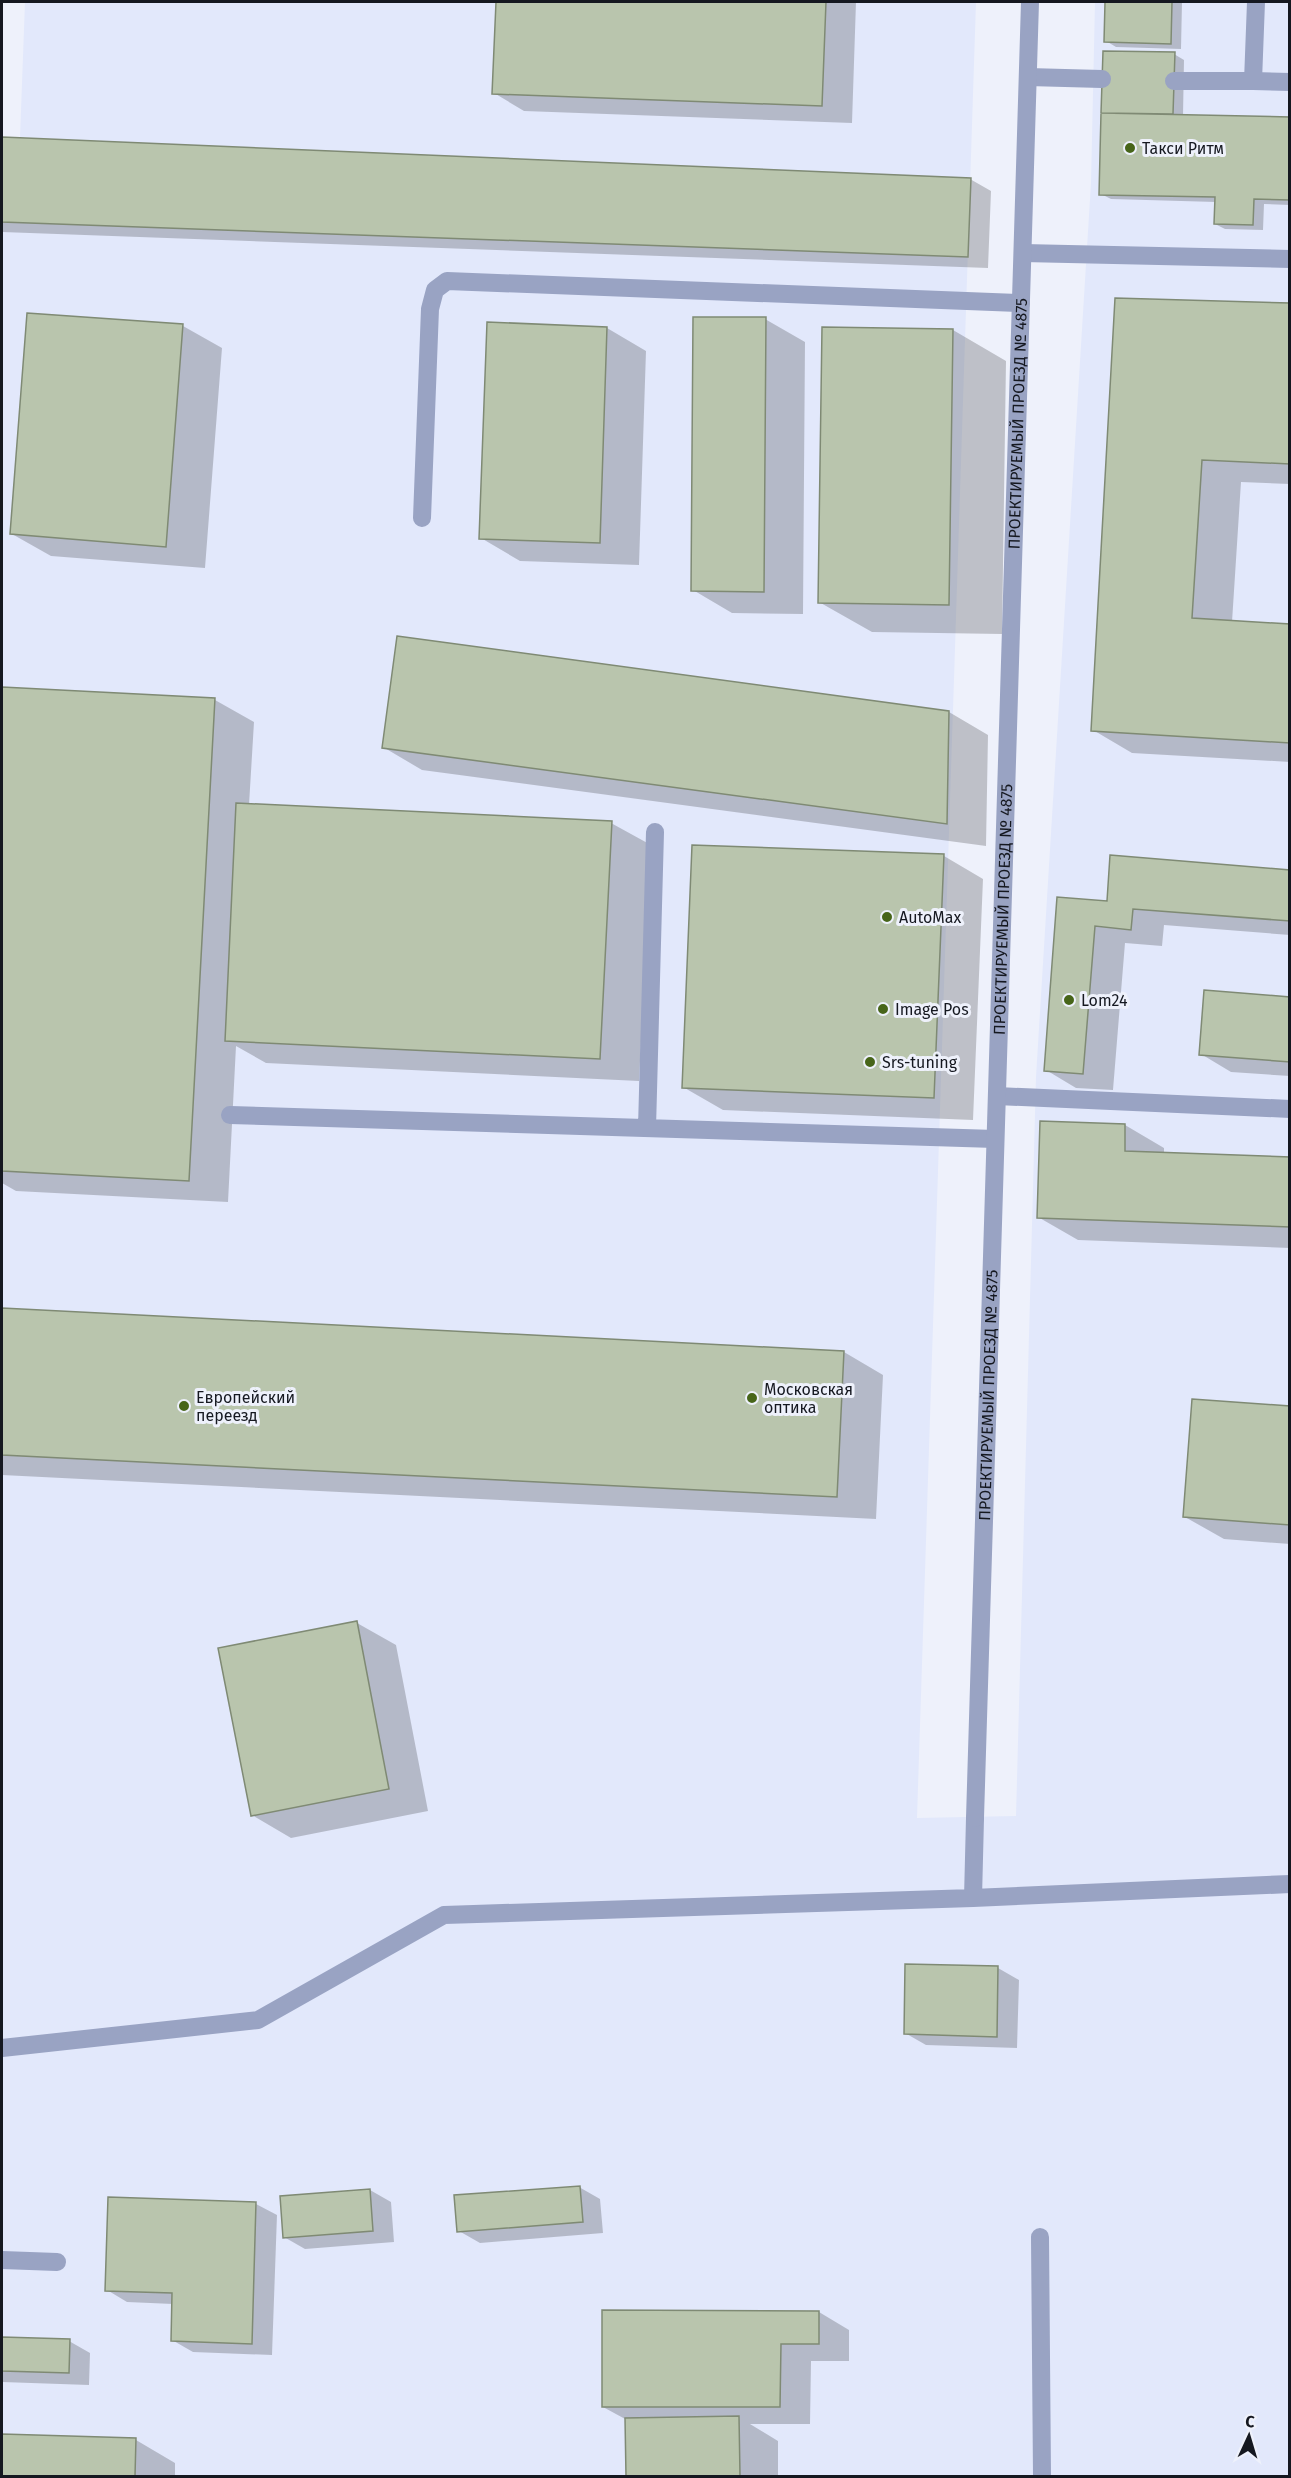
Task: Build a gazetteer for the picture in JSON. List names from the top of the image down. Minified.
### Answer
{"streets":{"street":["ПРОЕКТИРУЕМЫЙ ПРОЕЗД № 4875"]},"places":["Такси Ритм","AutoMax","Lom24","Image Pos","Srs-tuning","Московская оптика","Европейский переезд"],"north":"top"}
